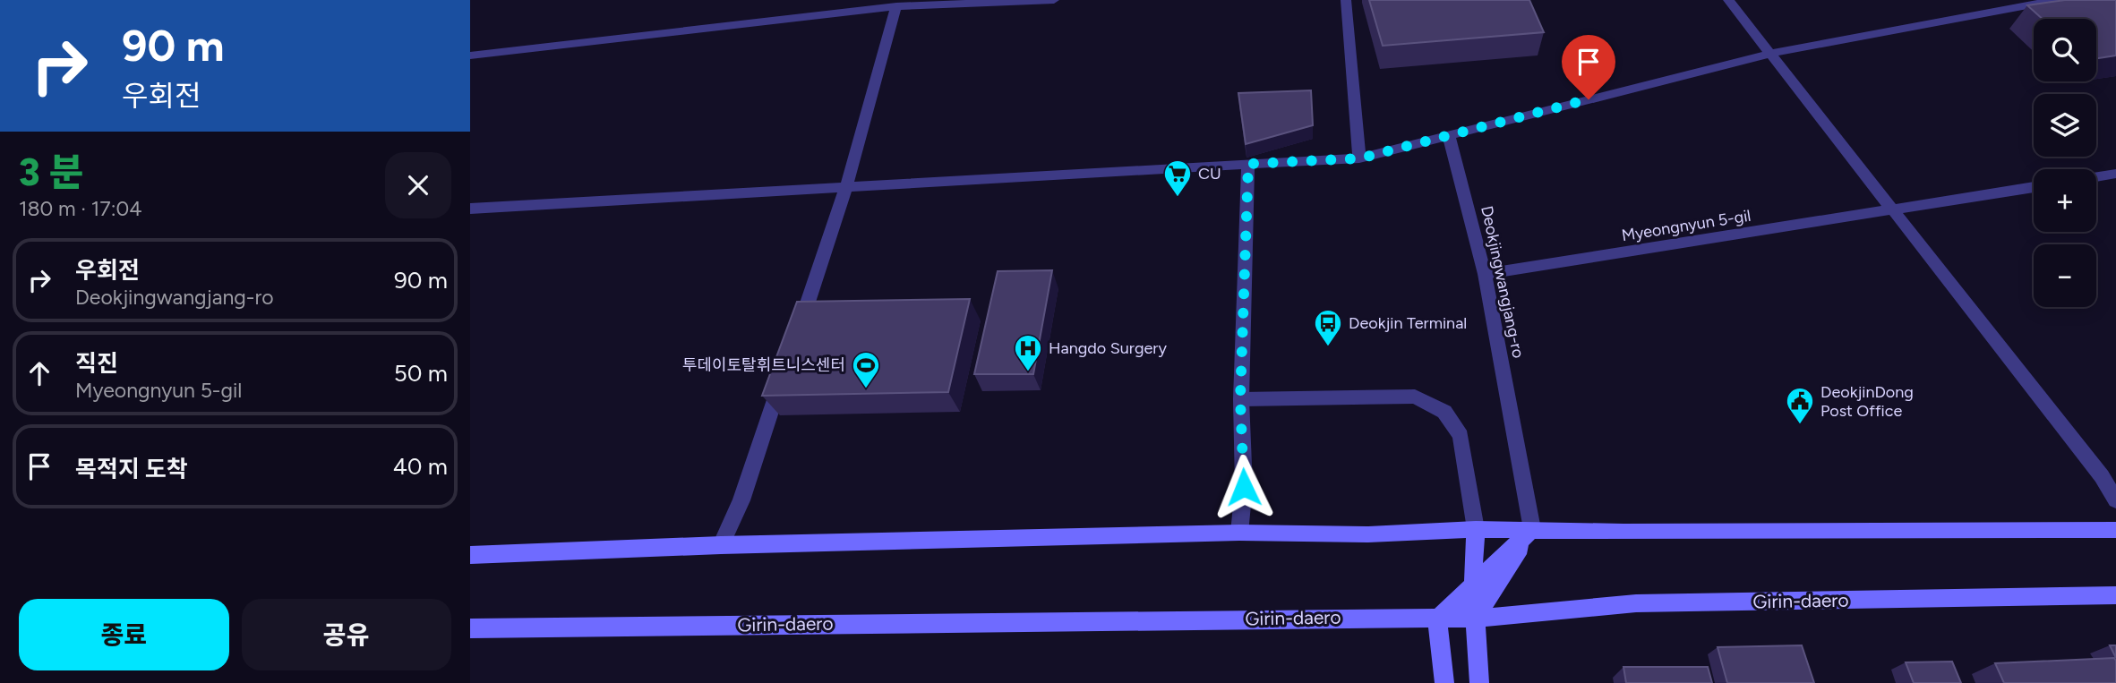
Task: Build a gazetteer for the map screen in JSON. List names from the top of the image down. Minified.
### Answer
{"streets":{"street":["Myeongnyun 5-gil","Deokjingwangjang-ro","Girin-daero"]},"crossings":[["Myeongnyun 5-gil","Deokjingwangjang-ro"]],"places":{"supermarket":["CU"],"bus stop":["Deokjin Terminal"],"hospital":["Hangdo Surgery"],"sports":["투데이토탈휘트니스센터"],"public building":["DeokjinDong Post Office"]},"page":{"turn":["90 m","우회전"],"map_buttons":["+","−"],"heading":["3 분","180 m · 17:04"],"list":[{"name":"우회전","note":"Deokjingwangjang-ro","value":"90 m"},{"name":"직진","note":"Myeongnyun 5-gil","value":"50 m"},{"name":"목적지 도착","value":"40 m"}],"buttons":["종료","공유"]}}
